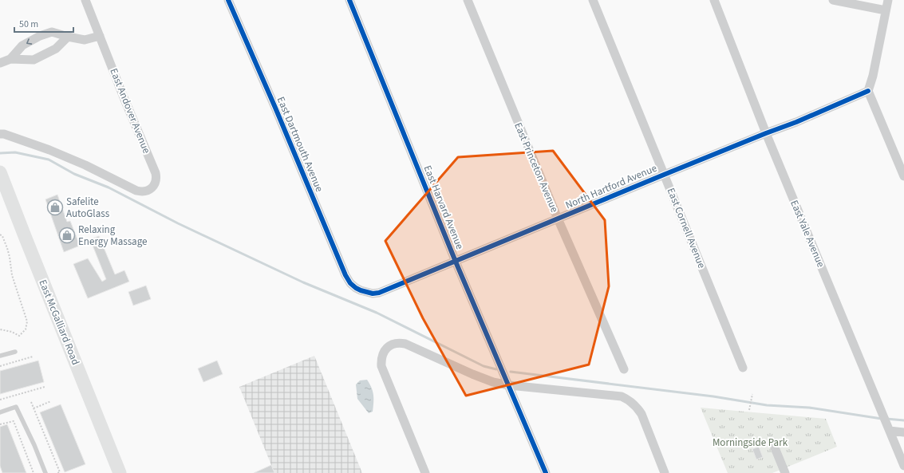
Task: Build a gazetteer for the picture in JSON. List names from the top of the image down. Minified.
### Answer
{"streets":{"main road":["East McGalliard Road"],"street":["East Andover Avenue","East Dartmouth Avenue","East Princeton Avenue","North Hartford Avenue","East Harvard Avenue","East Cornell Avenue","East Yale Avenue"]},"crossings":[["East Dartmouth Avenue","North Hartford Avenue"],["East Princeton Avenue","North Hartford Avenue"],["North Hartford Avenue","East Harvard Avenue"],["North Hartford Avenue","East Cornell Avenue"],["North Hartford Avenue","East Yale Avenue"]],"parks":["Morningside Park"],"places":{"shop":["Safelite AutoGlass","Relaxing Energy Massage"]},"scale_bar":"50 m"}
